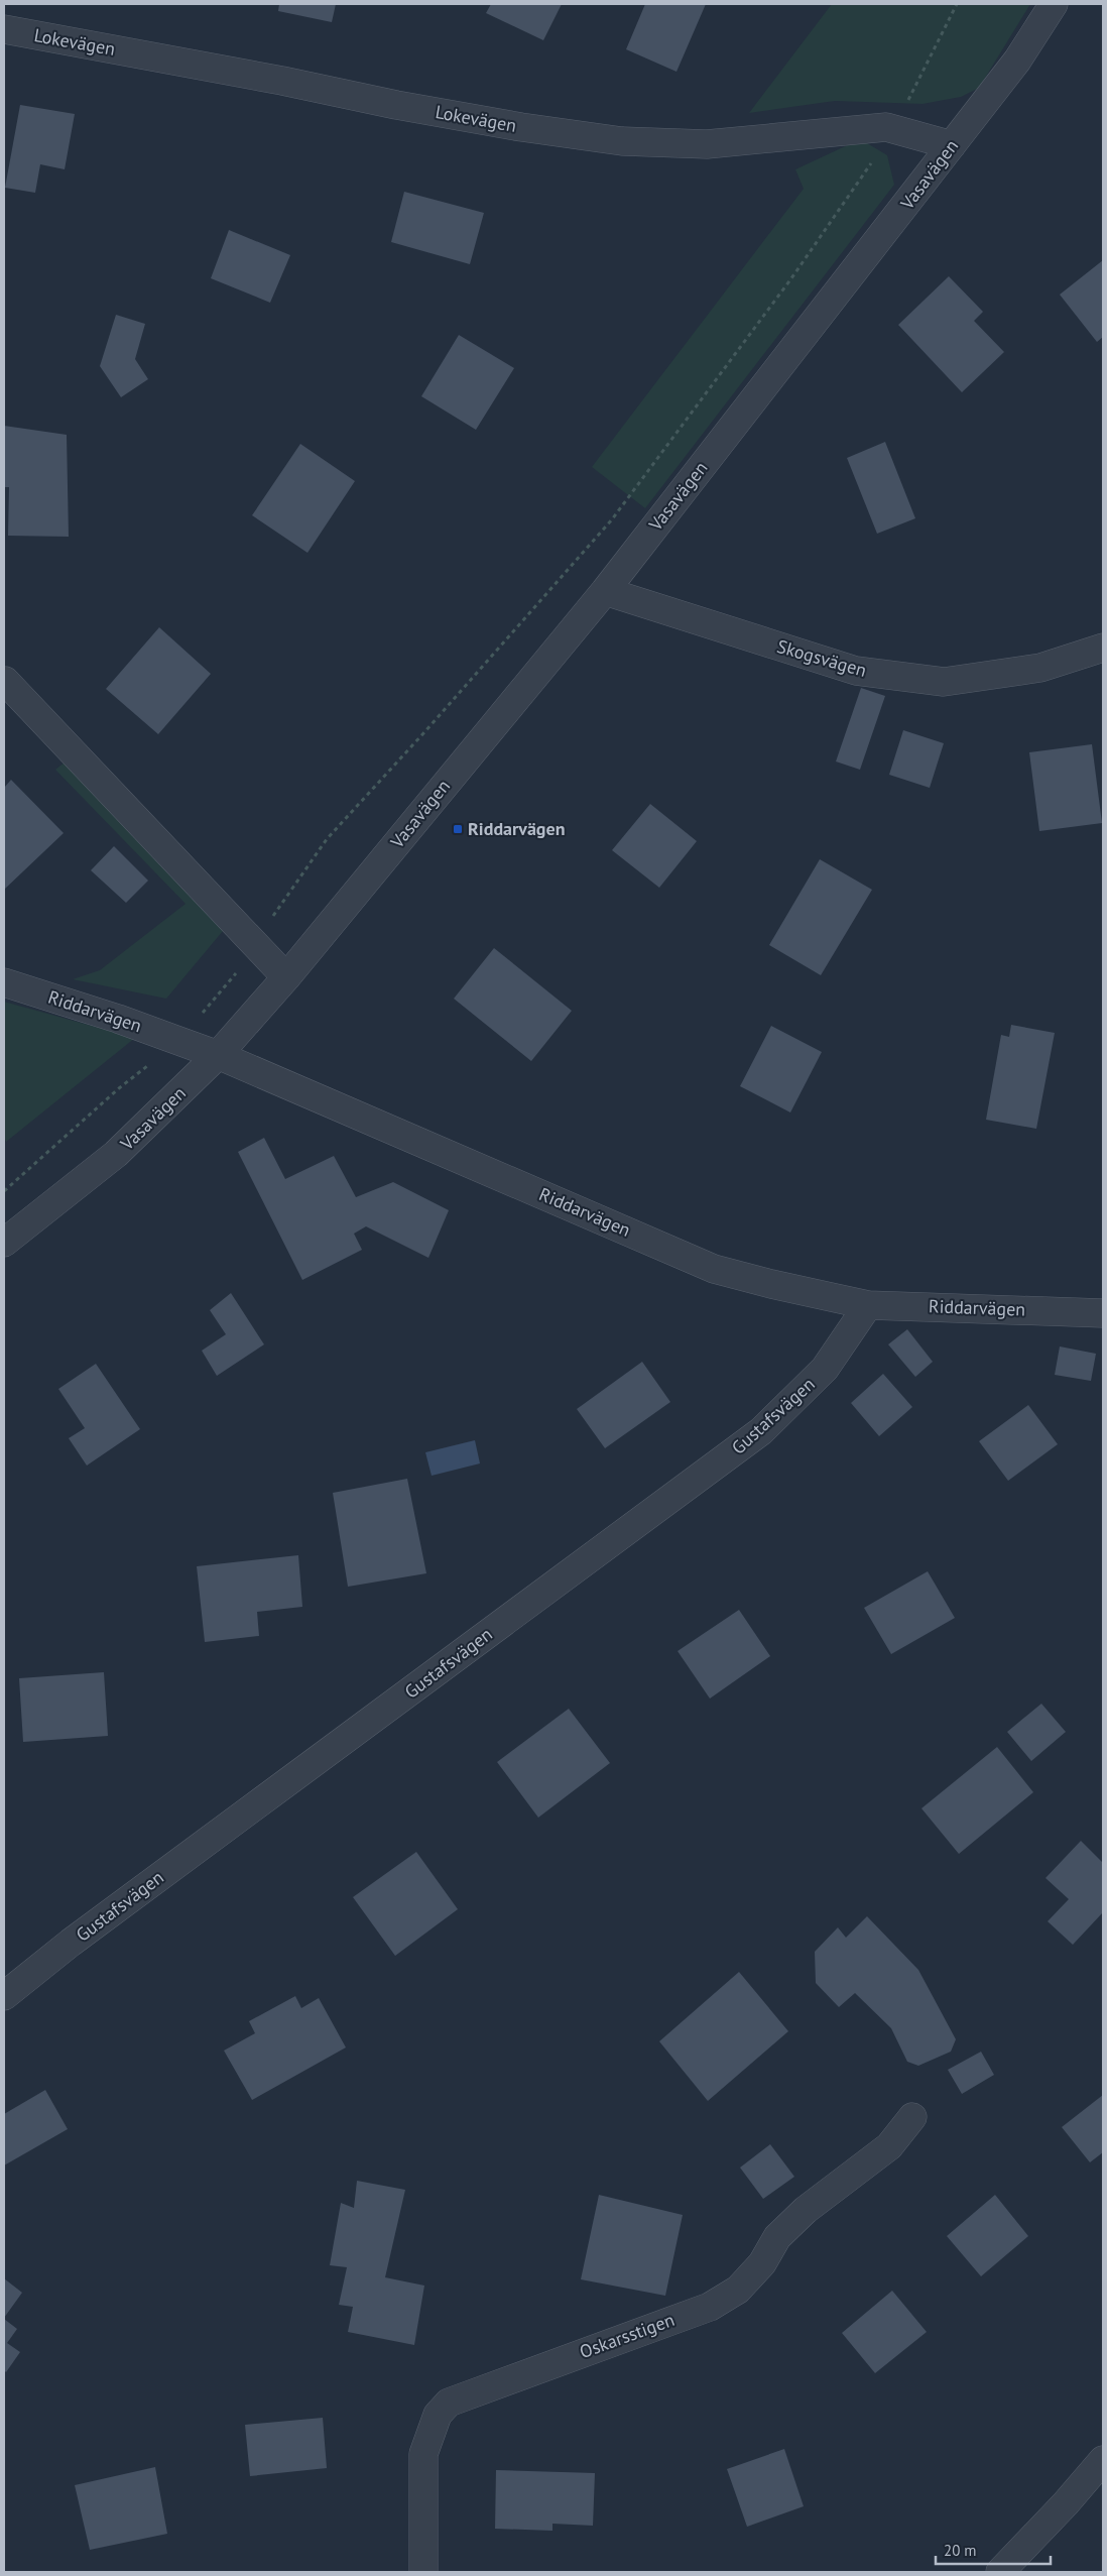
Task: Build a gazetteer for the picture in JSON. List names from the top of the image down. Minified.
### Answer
{"streets":{"street":["Lokevägen","Vasavägen","Skogsvägen","Riddarvägen","Gustafsvägen","Oskarsstigen"]},"crossings":[["Lokevägen","Vasavägen"],["Vasavägen","Skogsvägen"],["Vasavägen","Riddarvägen"],["Riddarvägen","Gustafsvägen"]],"places":{"transit":["Riddarvägen"]},"scale_bar":"20 m"}
